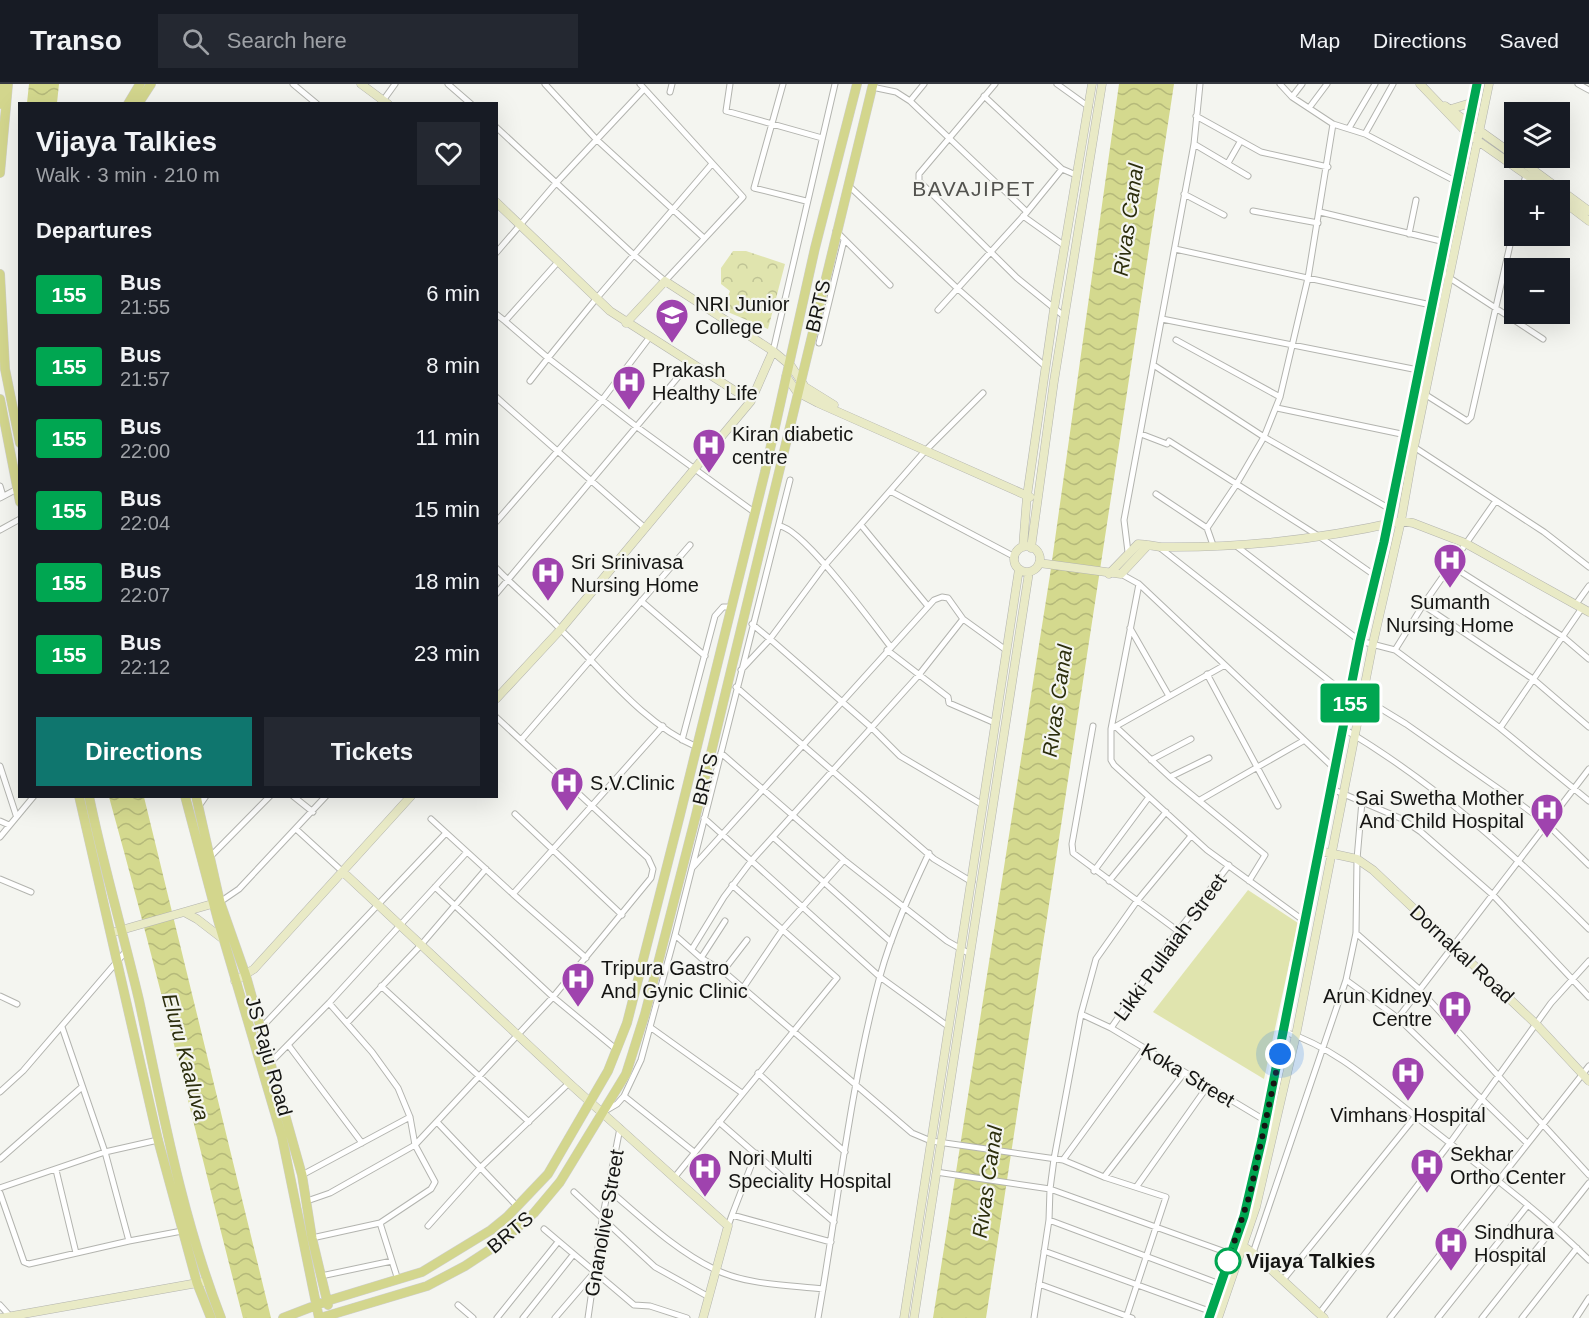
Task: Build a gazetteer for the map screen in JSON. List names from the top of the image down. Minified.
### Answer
{"streets":{"main road":["BRTS","JS Raju Road"],"street":["Likki Pullaiah Street","Dornakal Road","Koka Street","Gnanolive Street"]},"crossings":[["BRTS","JS Raju Road"],["Likki Pullaiah Street","Koka Street"]],"districts":["BAVAJIPET"],"water":["Rivas Canal","Eluru Kaaluva"],"places":{"school or university":["NRI Junior College"],"hospital":["Prakash Healthy Life","Kiran diabetic centre","Sumanth Nursing Home","Sri Srinivasa Nursing Home","S.V.Clinic","Sai Swetha Mother And Child Hospital","Tripura Gastro And Gynic Clinic","Arun Kidney Centre","Vimhans Hospital","Sekhar Ortho Center","Nori Multi Speciality Hospital","Sindhura Hospital"],"other":["Vijaya Talkies"]},"lines":["bus line 155"],"page":{"header":"Transo","search":"Search here","nav":["Map","Directions","Saved"],"on_map":"155","map_buttons":["+","−"],"heading":[["Vijaya Talkies","Walk · 3 min · 210 m"],"Departures"],"list":[{"mark":"155","name":"Bus","note":"21:55","value":"6 min"},{"mark":"155","name":"Bus","note":"21:57","value":"8 min"},{"mark":"155","name":"Bus","note":"22:00","value":"11 min"},{"mark":"155","name":"Bus","note":"22:04","value":"15 min"},{"mark":"155","name":"Bus","note":"22:07","value":"18 min"},{"mark":"155","name":"Bus","note":"22:12","value":"23 min"}],"buttons":["Directions","Tickets"]}}
